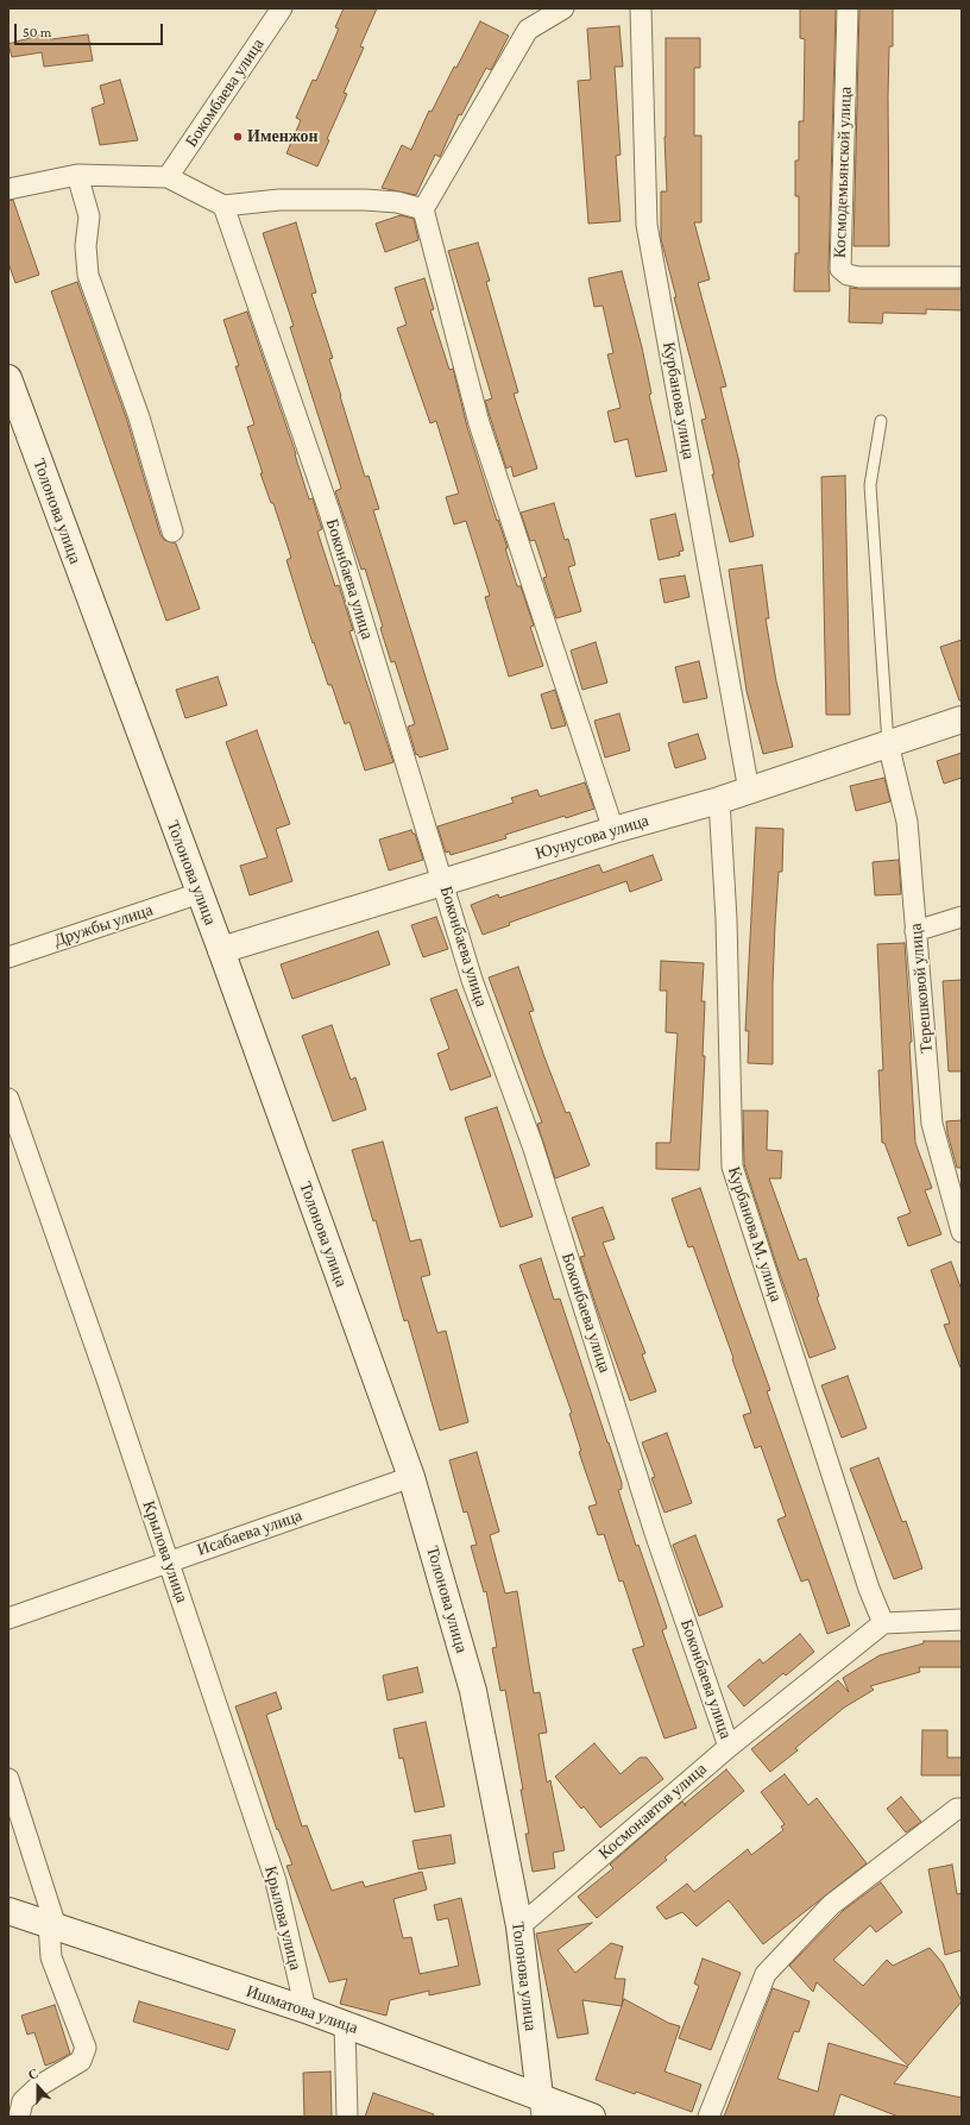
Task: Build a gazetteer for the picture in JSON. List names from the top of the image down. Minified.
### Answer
{"streets":{"main road":["Толонова улица","Юунусова улица","Ишматова улица"],"street":["Бокомбаева улица","Космодемьянской улица","Курбанова улица","Боконбаева улица","Дружбы улица","Терешковой улица","Курбанова М. улица","Исабаева улица","Крылова улица","Космонавтов улица"]},"crossings":[["Курбанова улица","Юунусова улица"],["Толонова улица","Юунусова улица"],["Толонова улица","Дружбы улица"],["Толонова улица","Исабаева улица"],["Толонова улица","Космонавтов улица"],["Толонова улица","Ишматова улица"],["Боконбаева улица","Юунусова улица"],["Боконбаева улица","Космонавтов улица"],["Юунусова улица","Терешковой улица"],["Юунусова улица","Курбанова М. улица"],["Курбанова М. улица","Космонавтов улица"],["Исабаева улица","Крылова улица"],["Крылова улица","Ишматова улица"]],"places":["Именжон"],"scale_bar":"50 m","north":"top"}
